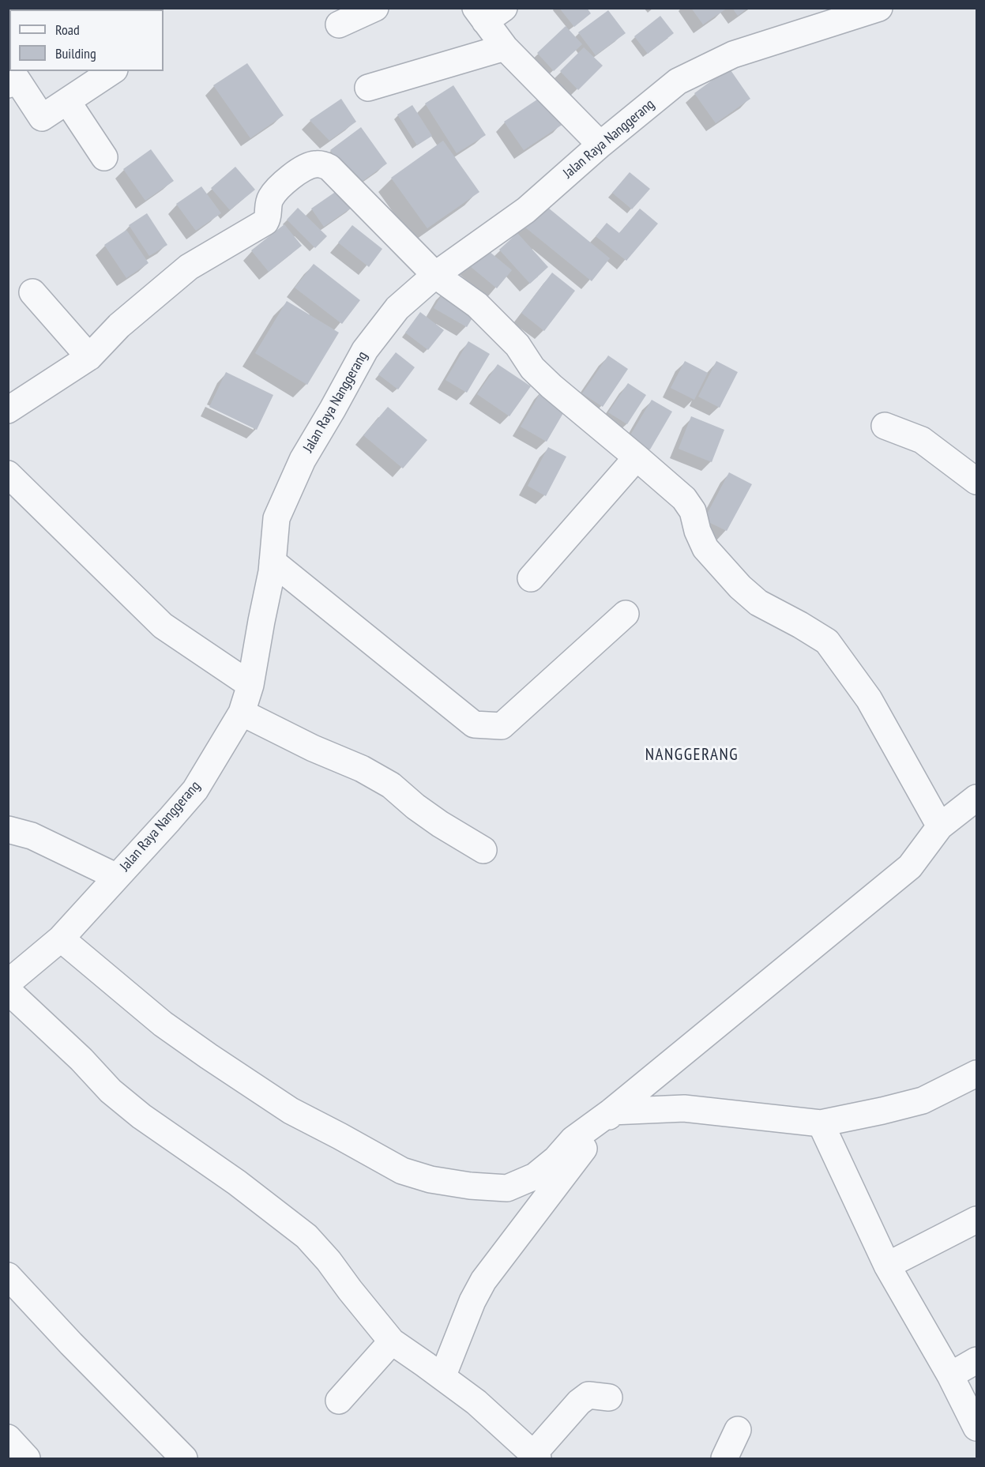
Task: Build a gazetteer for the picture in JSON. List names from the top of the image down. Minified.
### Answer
{"streets":{"street":["Jalan Raya Nanggerang"]},"districts":["NANGGERANG"],"legend":["Road","Building"]}
